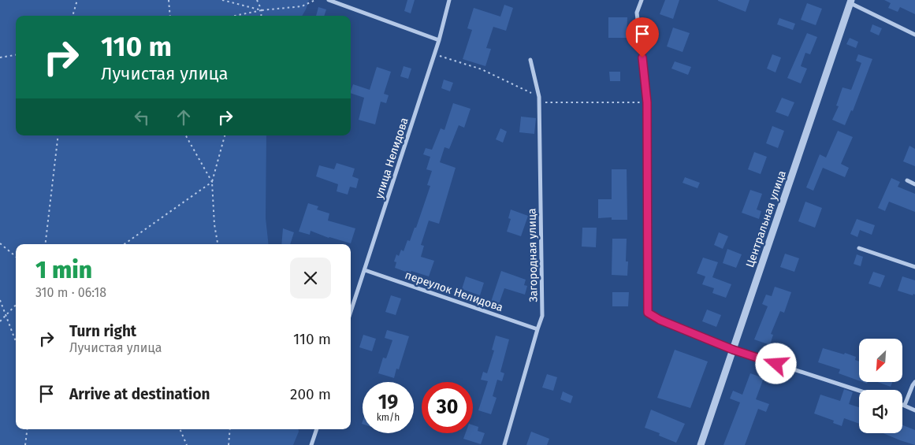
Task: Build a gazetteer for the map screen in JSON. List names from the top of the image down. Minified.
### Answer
{"streets":{"street":["улица Нелидова","Центральная улица","Загородная улица","переулок Нелидова"]},"crossings":[["улица Нелидова","переулок Нелидова"],["Загородная улица","переулок Нелидова"]],"north":"bottom left","page":{"turn":["110 m","Лучистая улица"],"heading":["1 min","310 m · 06:18"],"list":[{"name":"Turn right","note":"Лучистая улица","value":"110 m"},{"name":"Arrive at destination","value":"200 m"}],"speed":"19 km/h","limit":"30"}}
